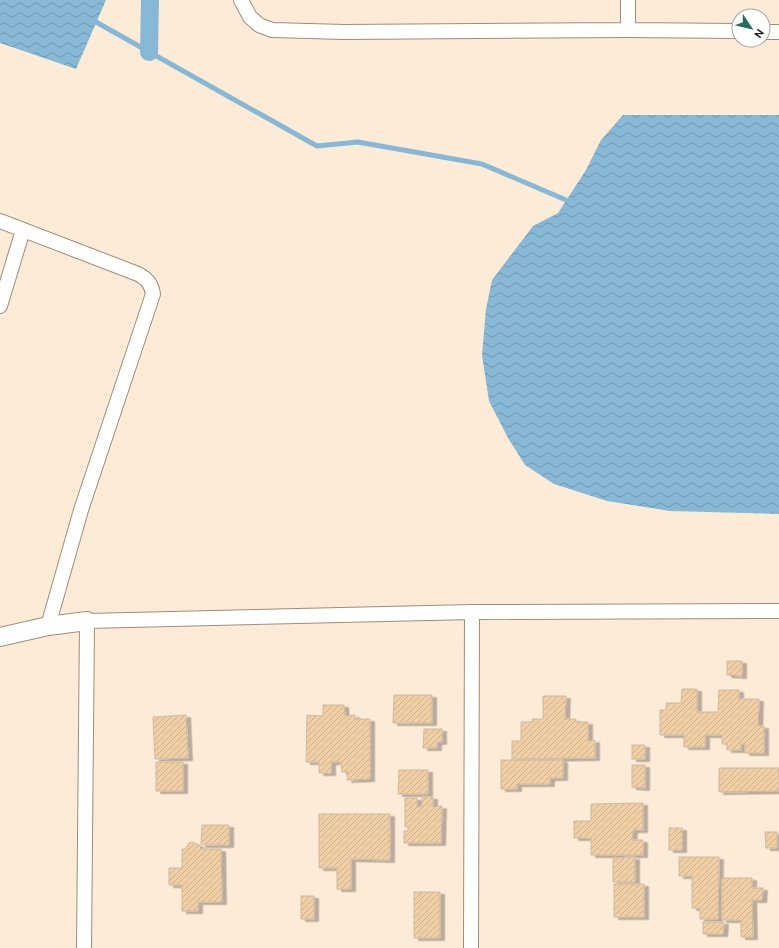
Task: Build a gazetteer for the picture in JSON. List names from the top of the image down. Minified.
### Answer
{"north":"bottom right"}
